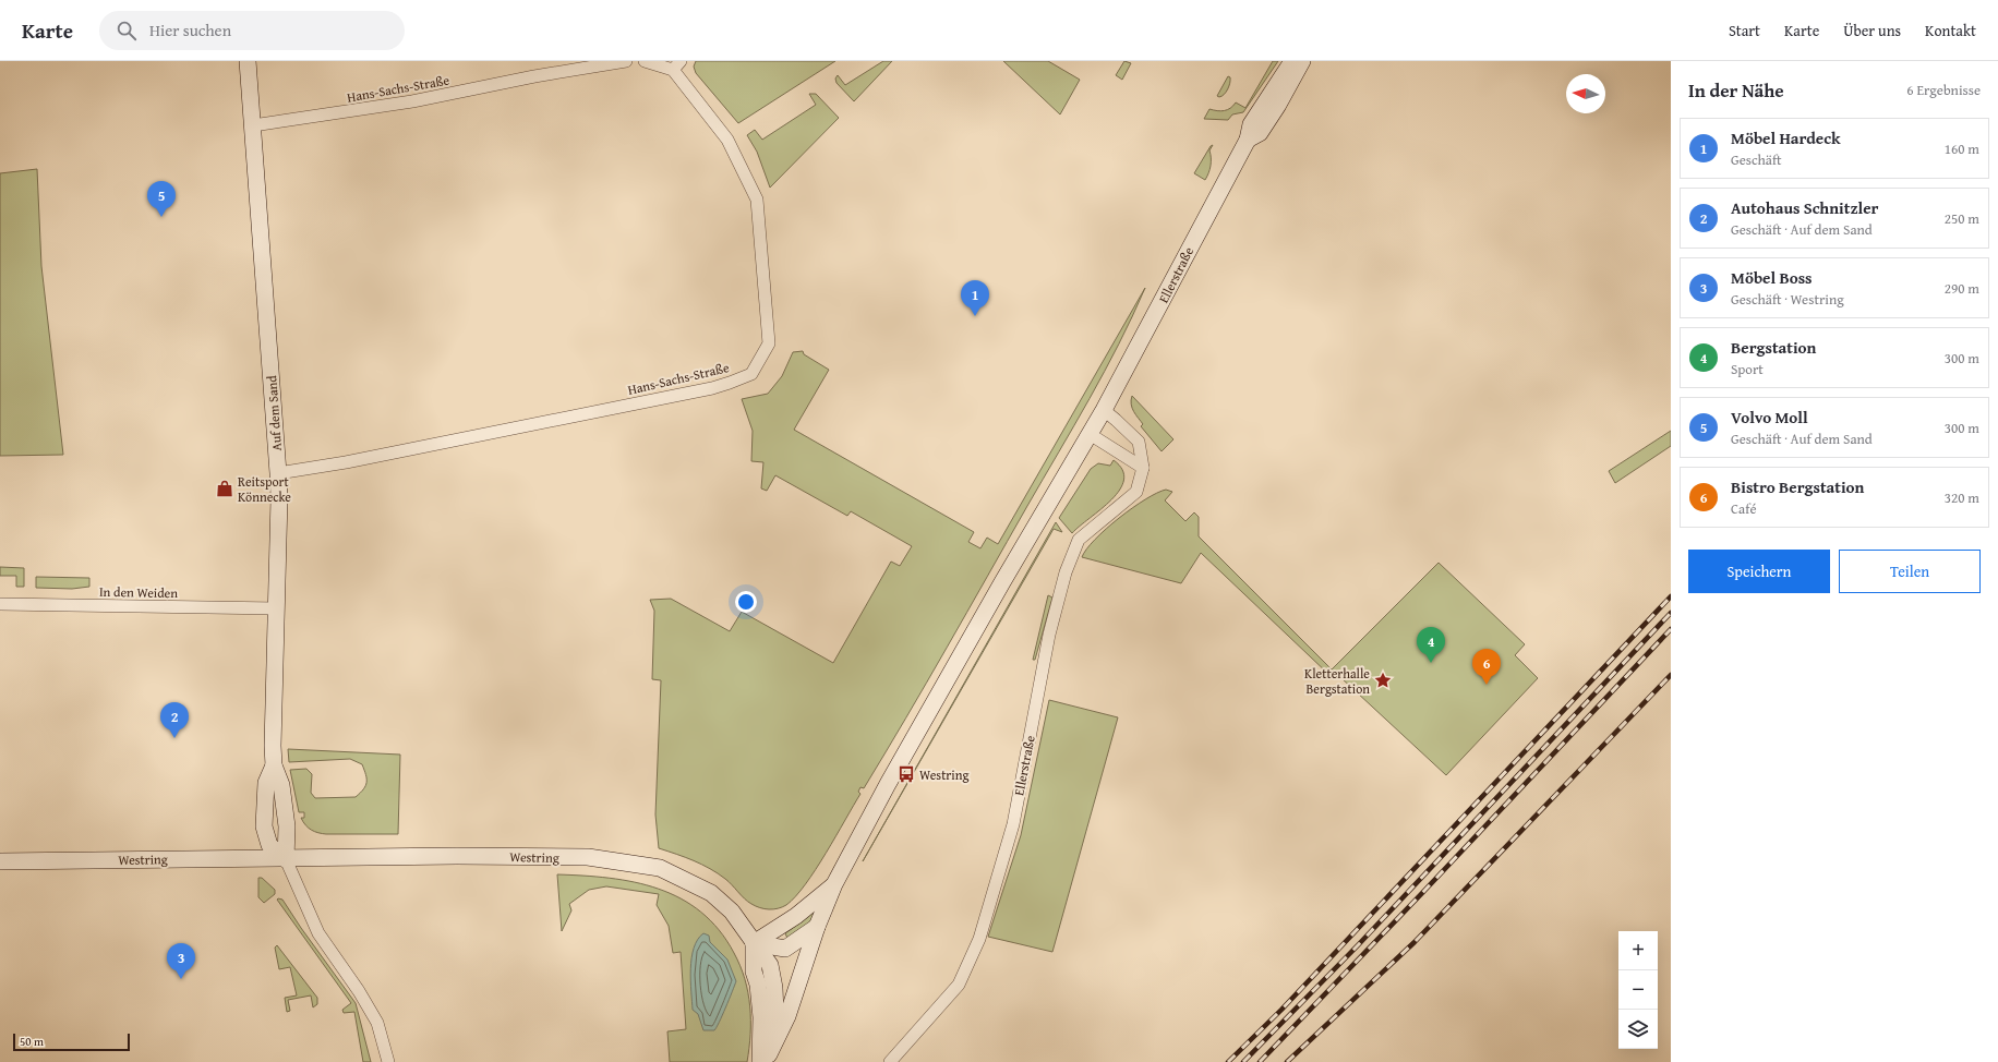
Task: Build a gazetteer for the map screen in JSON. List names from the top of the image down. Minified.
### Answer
{"streets":{"main road":["Ellerstraße","Auf dem Sand","Westring"],"street":["Hans-Sachs-Straße","In den Weiden"]},"crossings":[["Hans-Sachs-Straße","Auf dem Sand"],["Ellerstraße","Westring"],["Auf dem Sand","In den Weiden"],["Auf dem Sand","Westring"]],"places":{"shop":["Reitsport Könnecke"],"place":["Kletterhalle Bergstation"],"bus stop":["Westring"]},"scale_bar":"50 m","north":"left","page":{"header":"Karte","search":"Hier suchen","nav":["Start","Karte","Über uns","Kontakt"],"heading":["In der Nähe","6 Ergebnisse"],"list":[{"mark":"1","name":"Möbel Hardeck","note":"Geschäft","value":"160 m"},{"mark":"2","name":"Autohaus Schnitzler","note":"Geschäft · Auf dem Sand","value":"250 m"},{"mark":"3","name":"Möbel Boss","note":"Geschäft · Westring","value":"290 m"},{"mark":"4","name":"Bergstation","note":"Sport","value":"300 m"},{"mark":"5","name":"Volvo Moll","note":"Geschäft · Auf dem Sand","value":"300 m"},{"mark":"6","name":"Bistro Bergstation","note":"Café","value":"320 m"}],"pins":["5","1","4","6","2","3"],"buttons":["Speichern","Teilen"],"map_buttons":["+","−"],"scale":"50 m"}}
